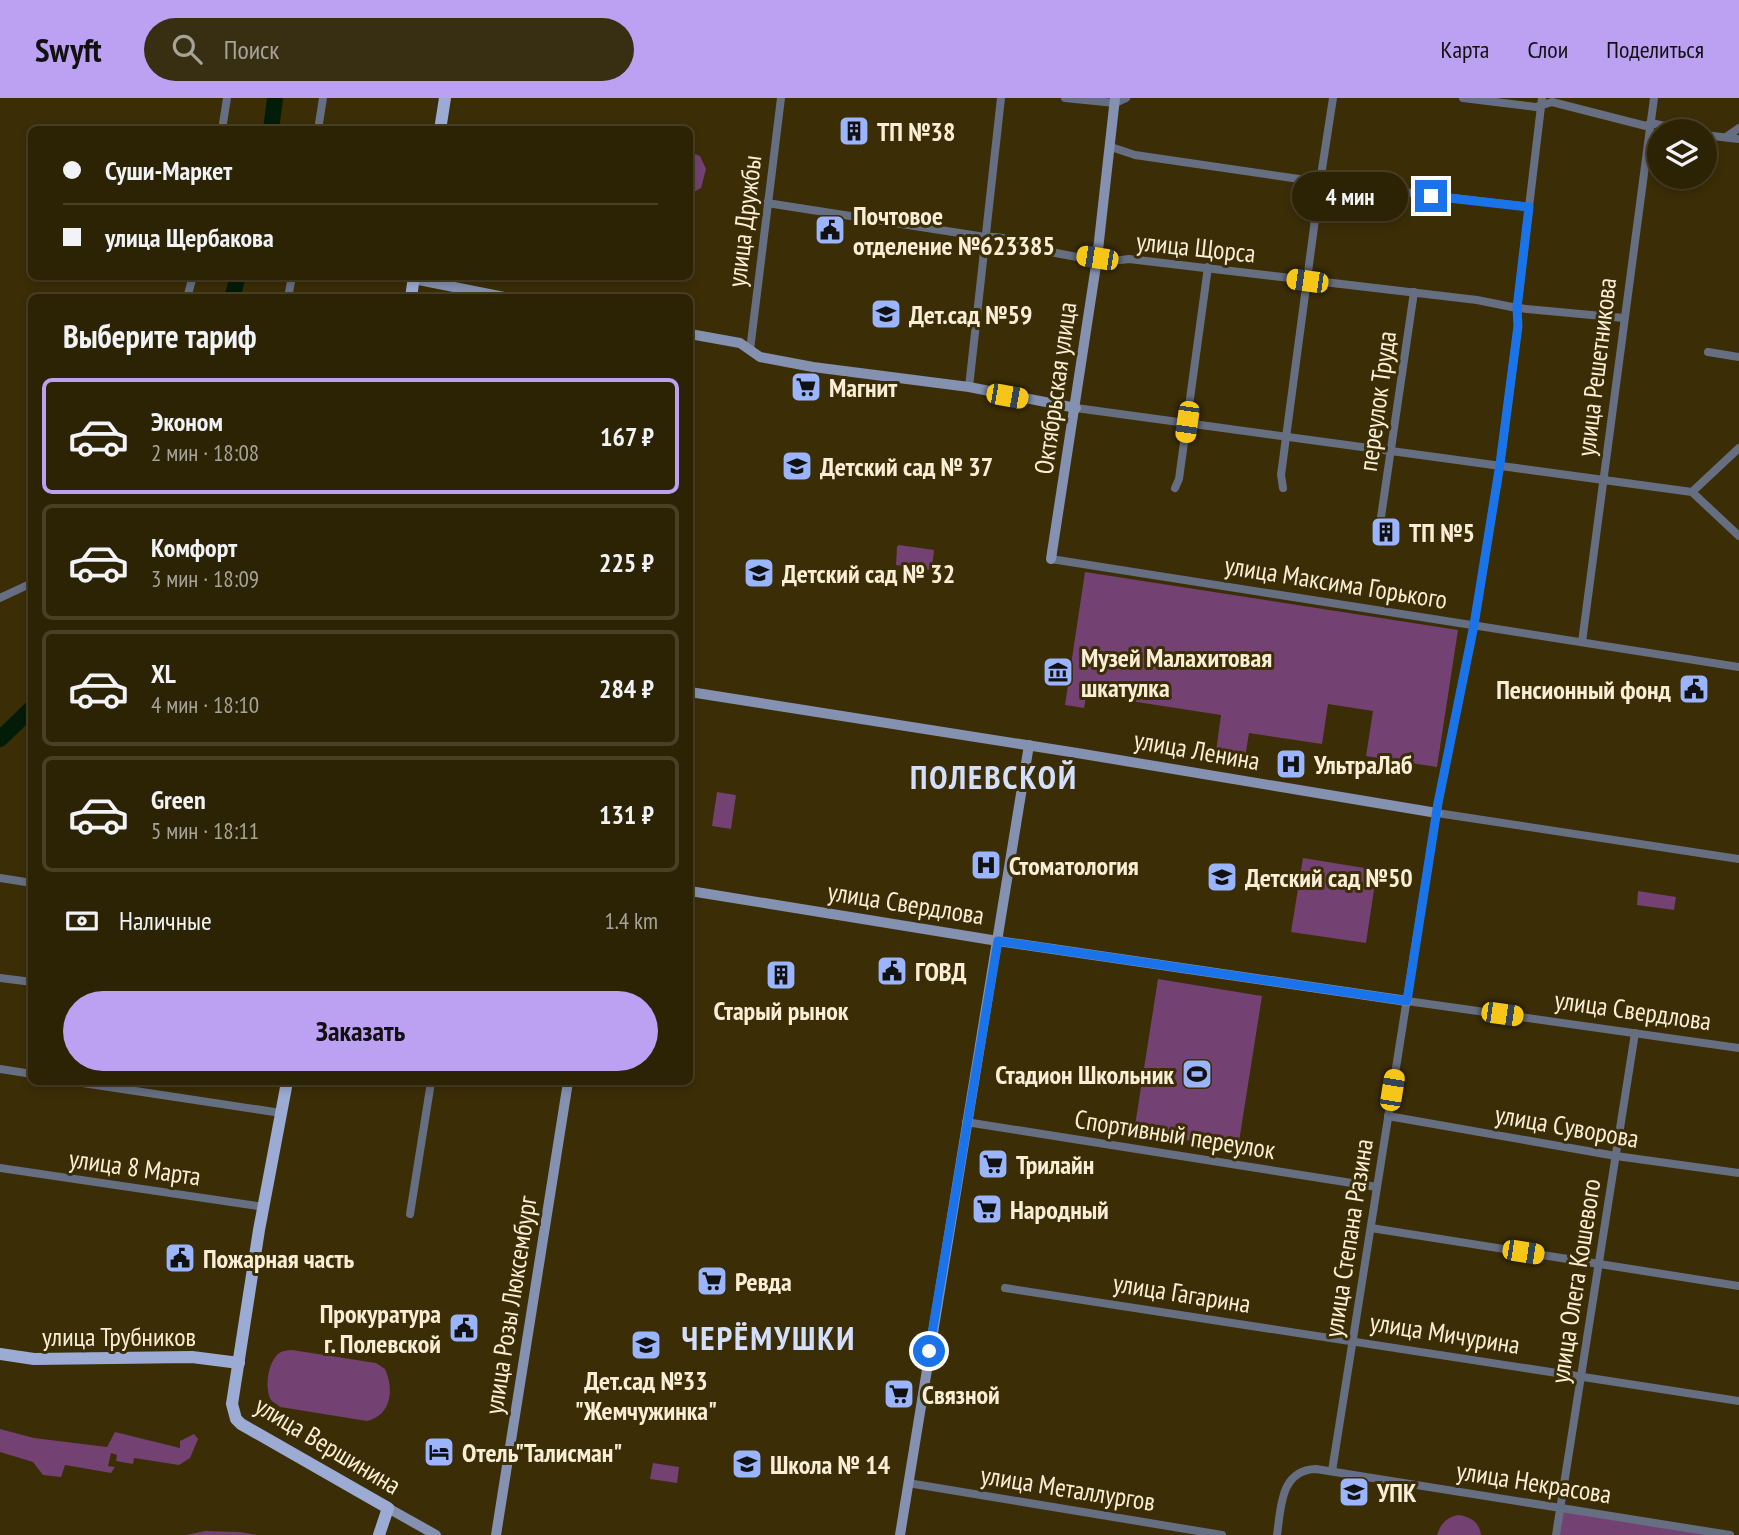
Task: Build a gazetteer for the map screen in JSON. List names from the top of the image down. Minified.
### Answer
{"streets":{"main road":["улица Трубников","улица Вершинина"],"street":["улица Дружбы","улица Щорса","улица Решетникова","Октябрьская улица","переулок Труда","улица Максима Горького","улица Ленина","улица Свердлова","улица Суворова","Спортивный переулок","улица 8 Марта","улица Степана Разина","улица Олега Кошевого","улица Гагарина","улица Розы Люксембург","улица Мичурина","улица Некрасова","улица Металлургов"]},"crossings":[["улица Дружбы","улица Щорса"],["улица Щорса","улица Решетникова"],["улица Щорса","Октябрьская улица"],["улица Щорса","переулок Труда"],["улица Щорса","улица Степана Разина"],["улица Решетникова","улица Максима Горького"],["Октябрьская улица","улица Максима Горького"],["улица Максима Горького","улица Степана Разина"],["улица Ленина","улица Степана Разина"],["улица Свердлова","улица Степана Разина"],["улица Свердлова","улица Олега Кошевого"],["улица Суворова","улица Степана Разина"],["улица Суворова","улица Олега Кошевого"],["Спортивный переулок","улица Степана Разина"],["улица 8 Марта","улица Вершинина"],["улица Степана Разина","улица Гагарина"],["улица Степана Разина","улица Мичурина"],["улица Степана Разина","улица Некрасова"],["улица Олега Кошевого","улица Мичурина"],["улица Олега Кошевого","улица Некрасова"],["улица Гагарина","улица Мичурина"],["улица Трубников","улица Вершинина"]],"districts":["ПОЛЕВСКОЙ","ЧЕРЁМУШКИ"],"places":{"building":["ТП №38","ТП №5","Старый рынок"],"public building":["Почтовое отделение №623385","Пенсионный фонд","ГОВД","Пожарная часть","Прокуратура г. Полевской"],"school or university":["Дет.сад №59","Детский сад № 37","Детский сад № 32","Детский сад №50","Дет.сад №33 \"Жемчужинка\"","Школа № 14","УПК"],"supermarket":["Магнит","Трилайн","Народный","Ревда","Связной"],"museum":["Музей Малахитовая шкатулка"],"hospital":["УльтраЛаб","Стоматология"],"sports":["Стадион Школьник"],"hotel":["Отель\"Талисман\""]},"page":{"header":"Swyft","search":"Поиск","nav":["Карта","Слои","Поделиться"],"banner":["Суши-Маркет","улица Щербакова"],"bubble":"4 мин","heading":"Выберите тариф","list":[{"name":"Эконом","note":"2 мин · 18:08","value":"167 ₽"},{"name":"Комфорт","note":"3 мин · 18:09","value":"225 ₽"},{"name":"XL","note":"4 мин · 18:10","value":"284 ₽"},{"name":"Green","note":"5 мин · 18:11","value":"131 ₽"}],"pay":["Наличные","1.4 km"],"buttons":"Заказать"}}
